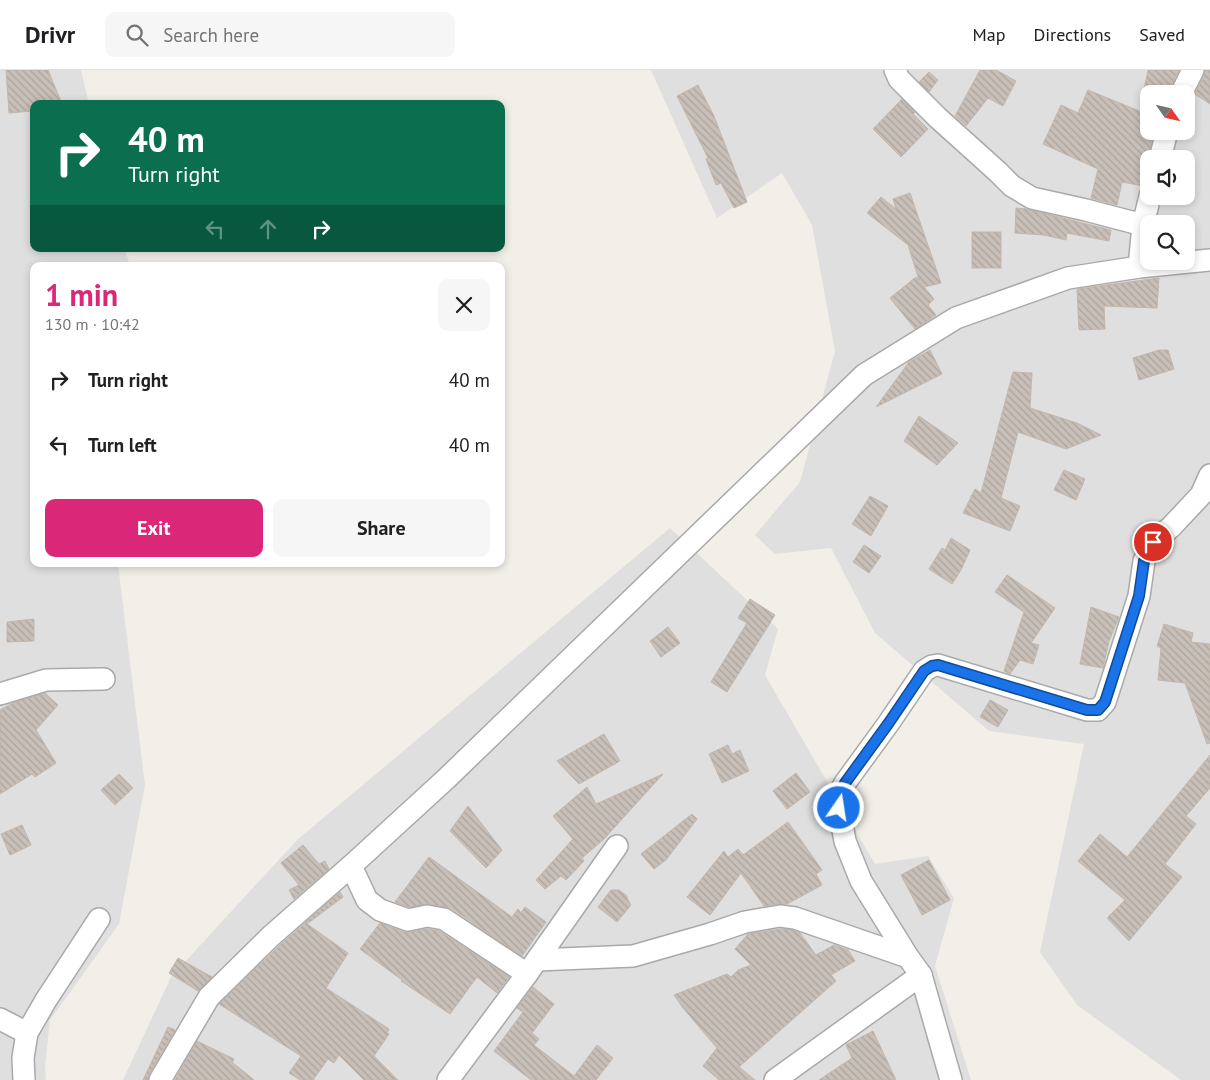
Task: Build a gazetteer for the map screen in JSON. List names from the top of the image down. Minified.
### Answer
{"north":"bottom right","page":{"header":"Drivr","search":"Search here","nav":["Map","Directions","Saved"],"turn":["40 m","Turn right"],"heading":["1 min","130 m · 10:42"],"list":[{"name":"Turn right","value":"40 m"},{"name":"Turn left","value":"40 m"}],"buttons":["Exit","Share"]}}
